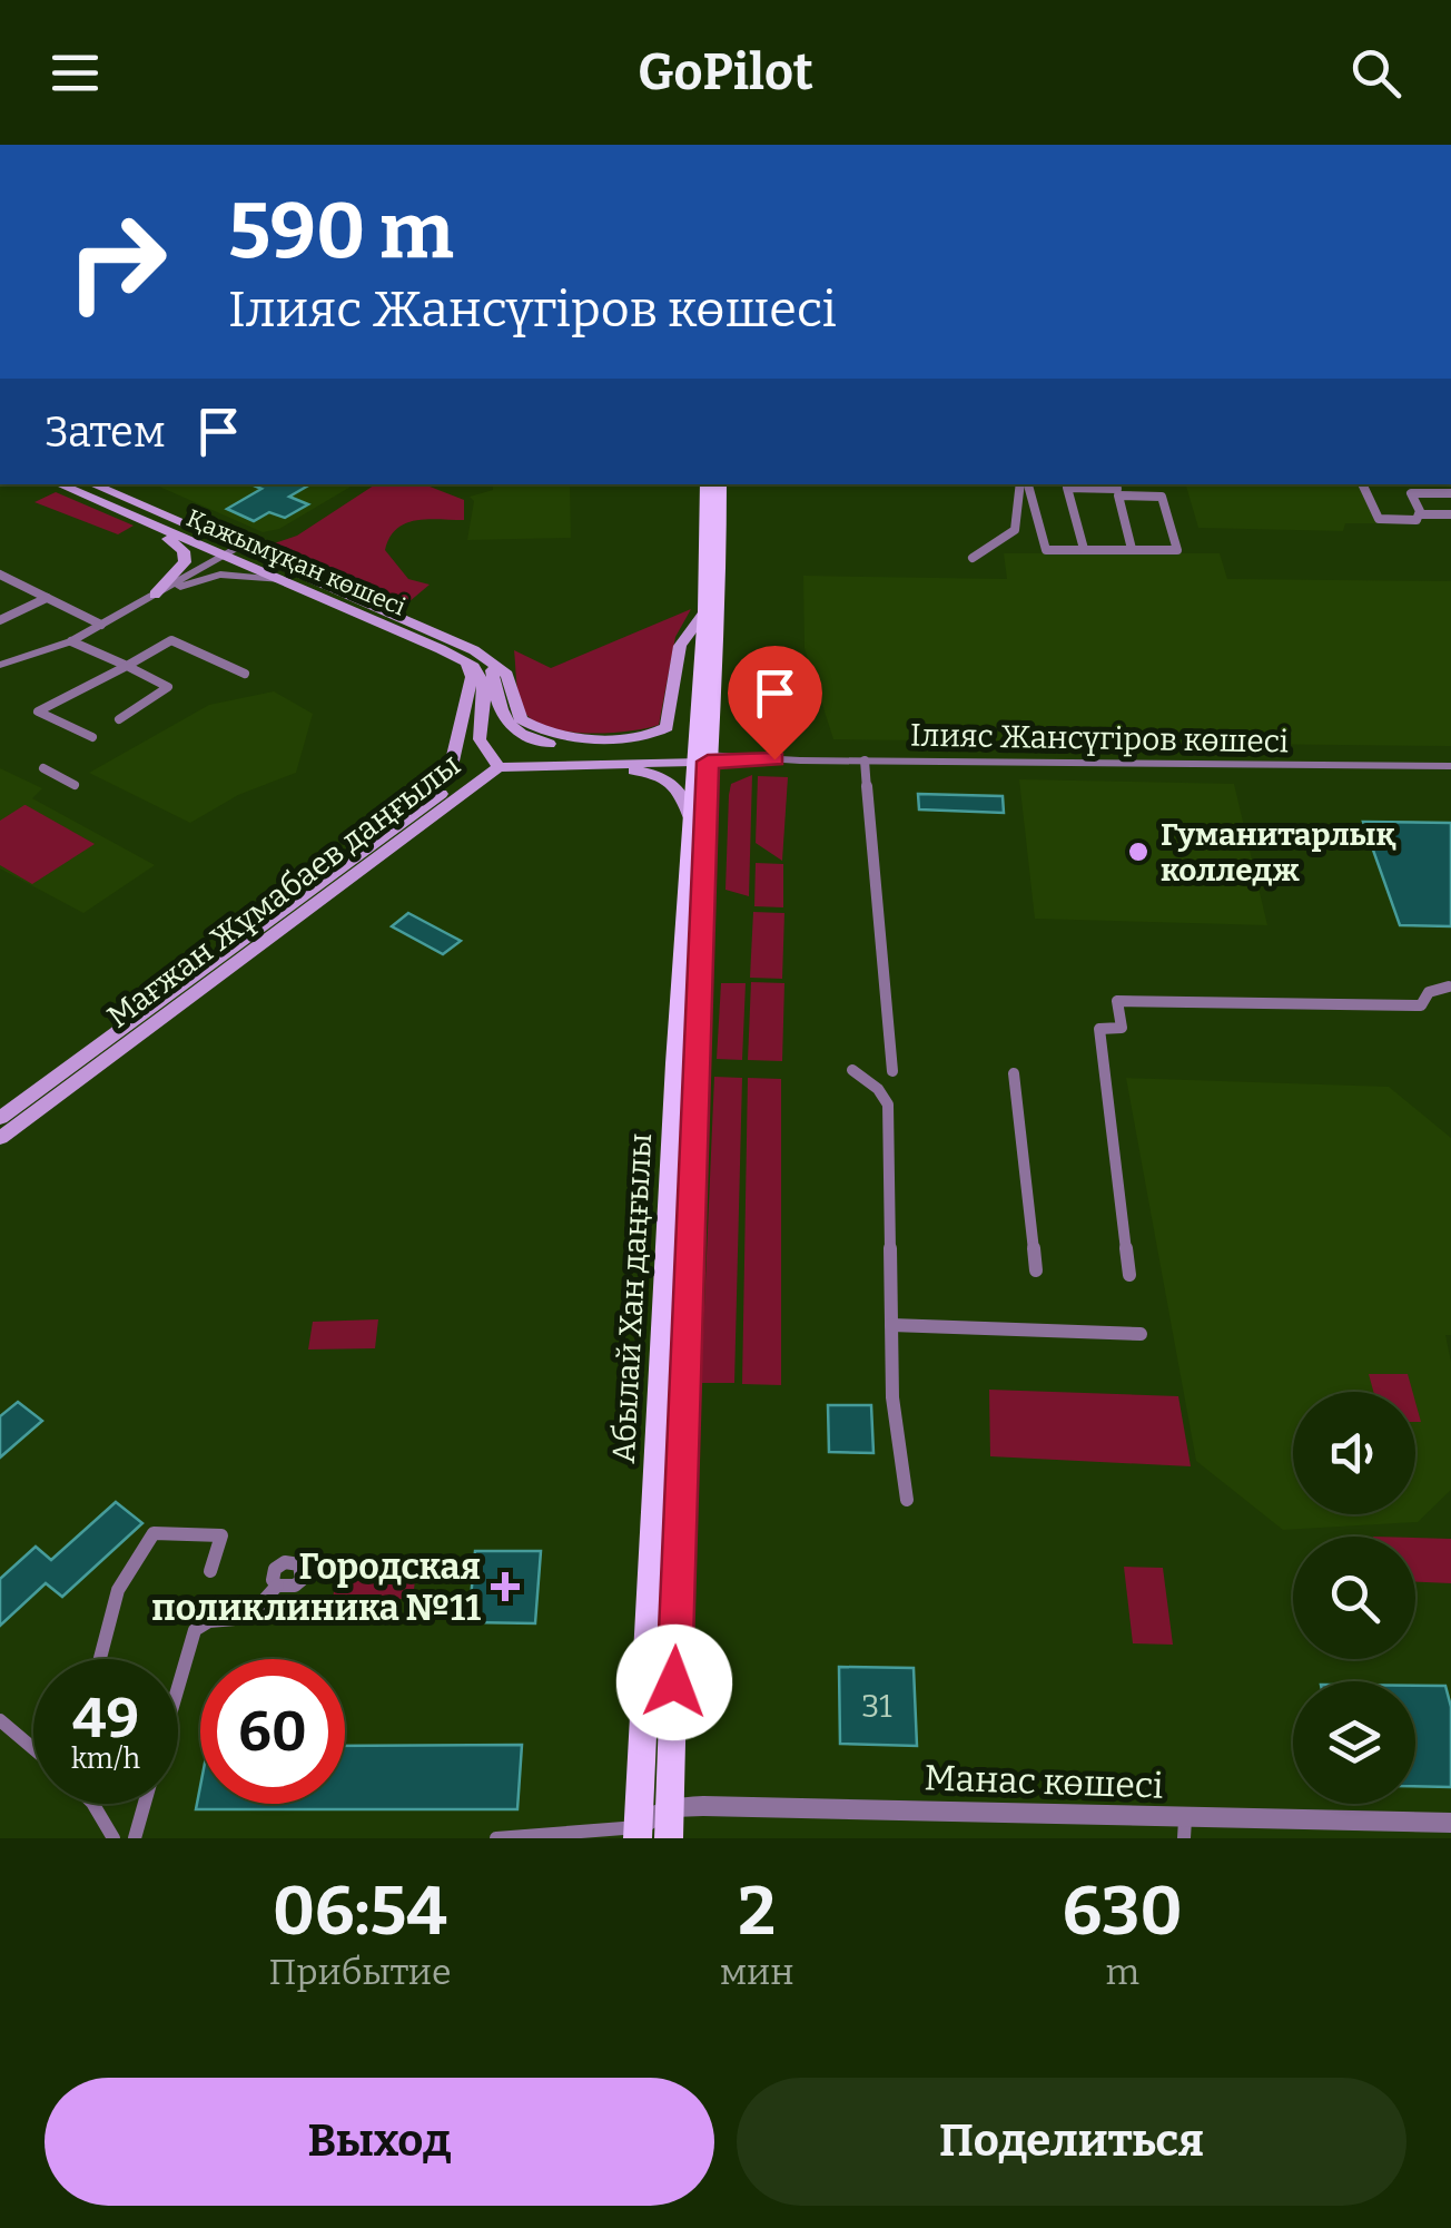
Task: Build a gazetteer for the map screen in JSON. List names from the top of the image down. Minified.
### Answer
{"streets":{"main road":["Қажымұқан көшесі","Мағжан Жұмабаев даңғылы","Абылай Хан даңғылы"],"street":["Ілияс Жансүгіров көшесі","Манас көшесі"]},"crossings":[["Ілияс Жансүгіров көшесі","Мағжан Жұмабаев даңғылы"],["Ілияс Жансүгіров көшесі","Абылай Хан даңғылы"],["Мағжан Жұмабаев даңғылы","Абылай Хан даңғылы"],["Абылай Хан даңғылы","Манас көшесі"]],"places":{"other":["Гуманитарлық колледж"],"health":["Городская поликлиника №11"]},"house_numbers":["31"],"page":{"header":"GoPilot","turn":["590 m","Ілияс Жансүгіров көшесі"],"then":"Затем","speed":"49 km/h","limit":"60","eta":["06:54","Прибытие","2","мин","630","m"],"buttons":["Выход","Поделиться"]}}
